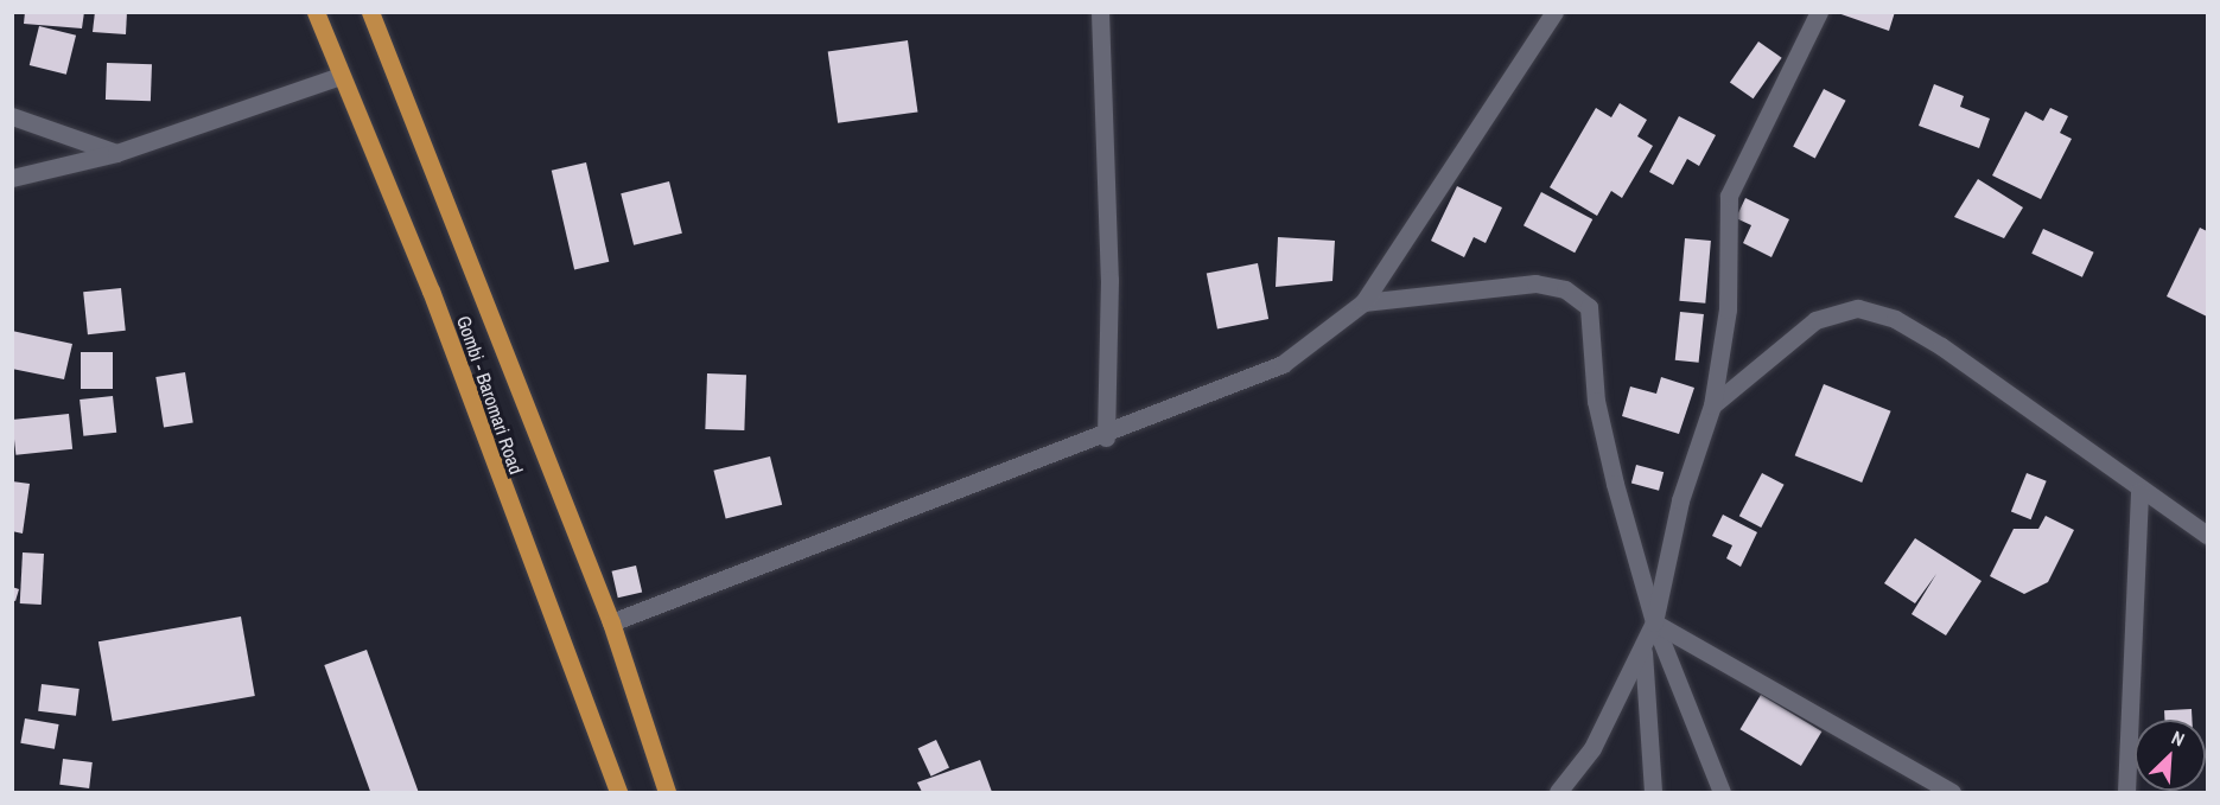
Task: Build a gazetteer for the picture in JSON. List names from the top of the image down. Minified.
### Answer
{"streets":{"main road":["Gombi - Baromari Road"]},"north":"top right"}
